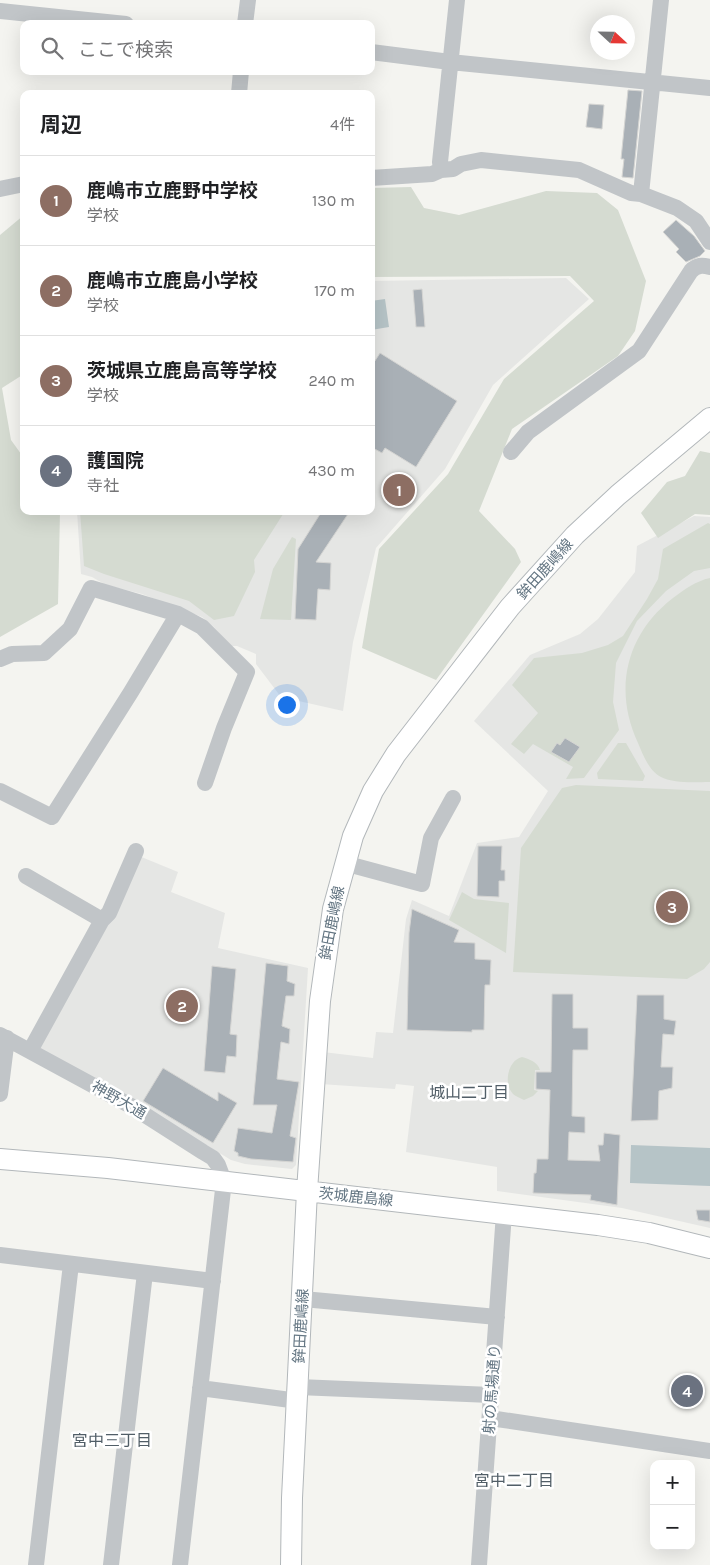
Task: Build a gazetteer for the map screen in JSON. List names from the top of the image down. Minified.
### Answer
{"streets":{"main road":["鉾田鹿嶋線","茨城鹿島線"],"street":["神野大通","射の馬場通り"]},"crossings":[["鉾田鹿嶋線","茨城鹿島線"],["神野大通","茨城鹿島線"],["茨城鹿島線","射の馬場通り"]],"districts":["城山二丁目","宮中三丁目","宮中二丁目"],"north":"right","page":{"search":"ここで検索","heading":["周辺","4件"],"list":[{"mark":"1","name":"鹿嶋市立鹿野中学校","note":"学校","value":"130 m"},{"mark":"2","name":"鹿嶋市立鹿島小学校","note":"学校","value":"170 m"},{"mark":"3","name":"茨城県立鹿島高等学校","note":"学校","value":"240 m"},{"mark":"4","name":"護国院","note":"寺社","value":"430 m"}],"pins":["1","3","2","4"],"map_buttons":["+","−"]}}
